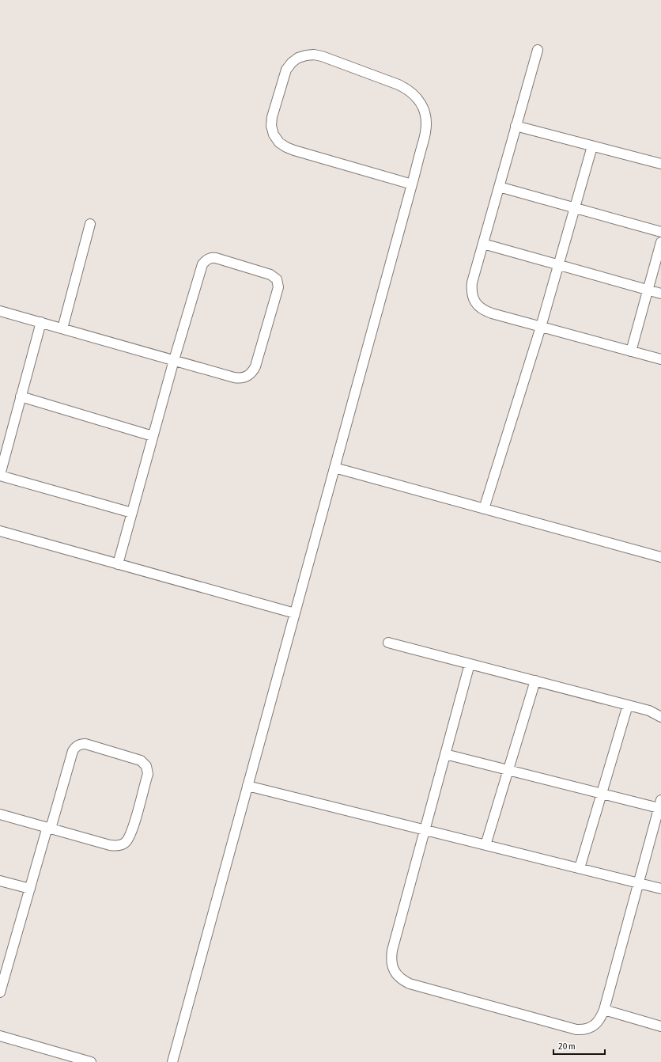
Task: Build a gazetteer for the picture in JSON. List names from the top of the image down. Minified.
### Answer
{"scale_bar":"20 m"}
